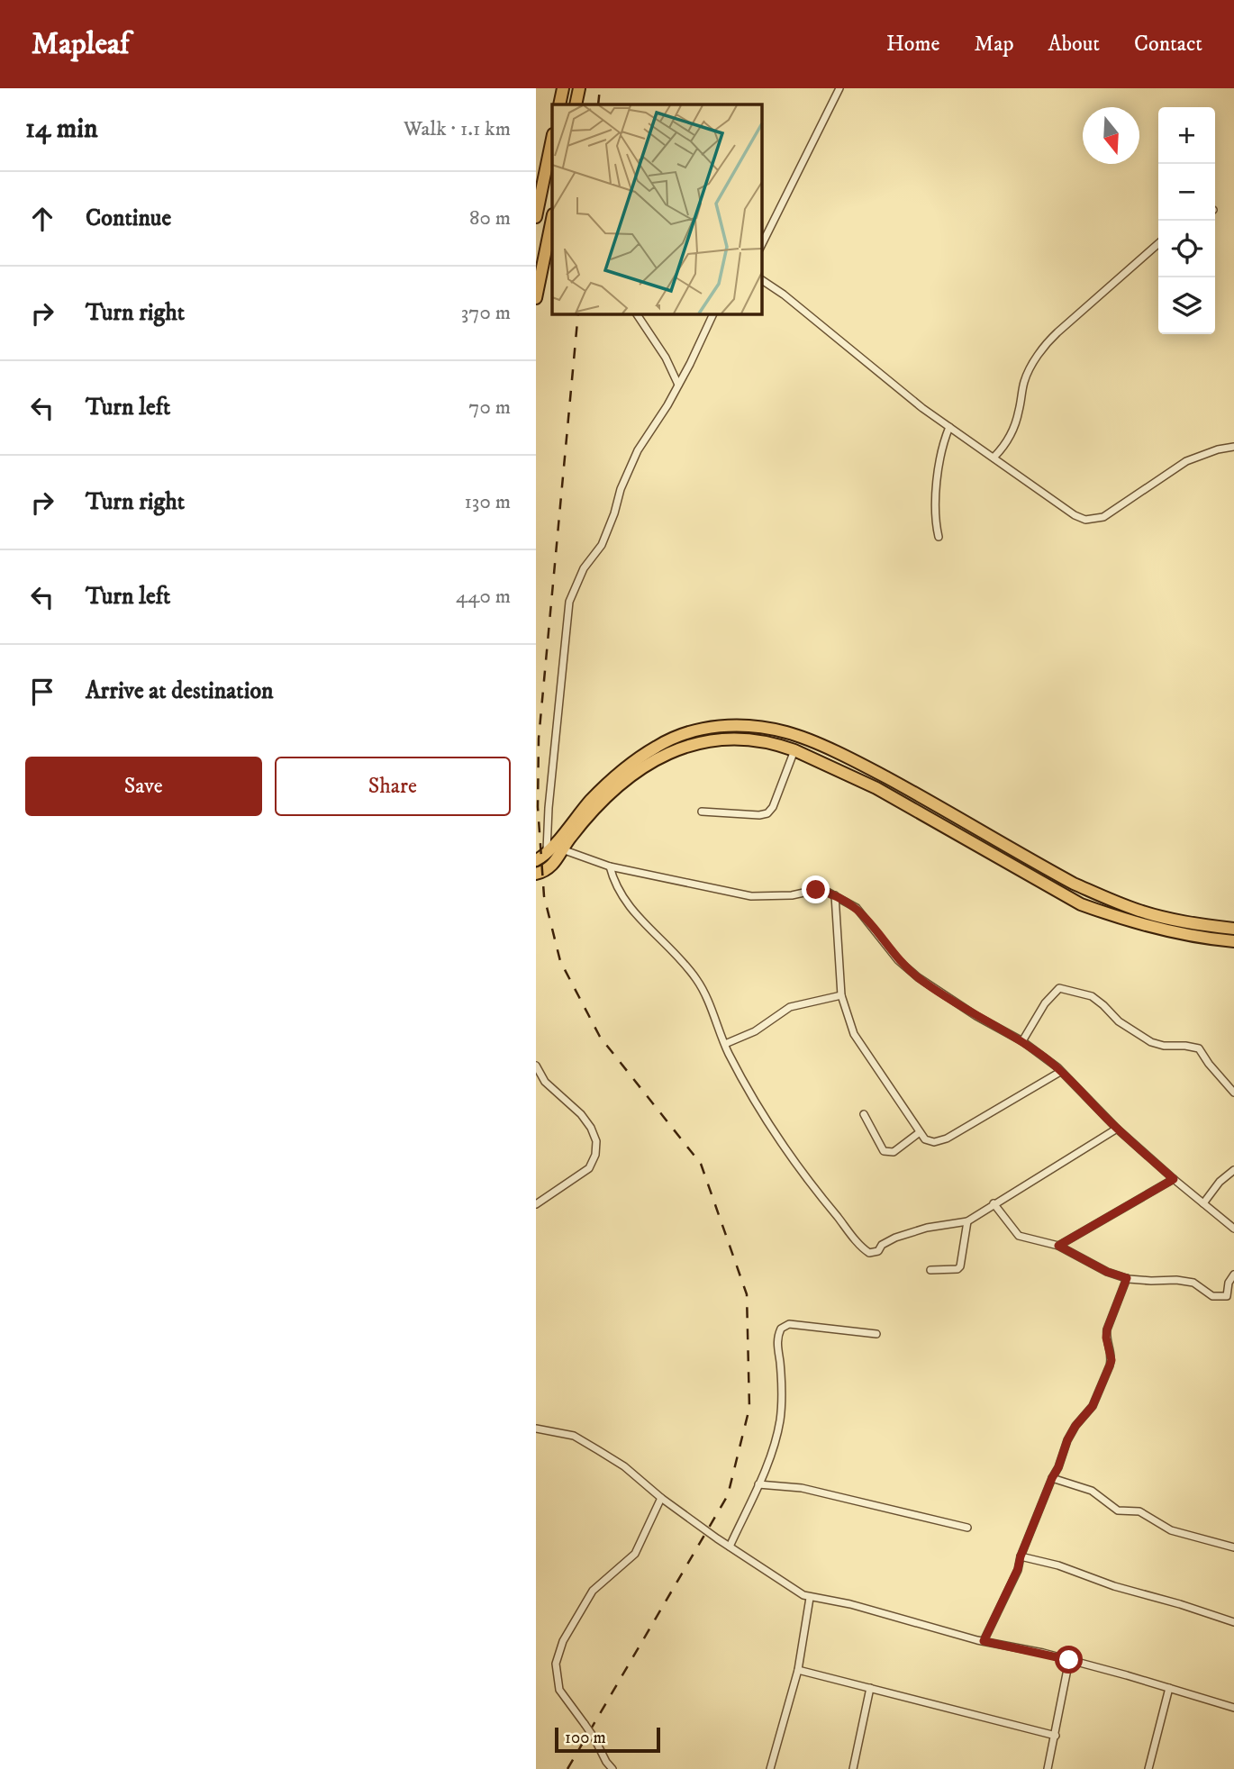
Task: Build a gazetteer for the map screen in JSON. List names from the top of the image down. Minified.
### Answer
{"scale_bar":"100 m","north":"bottom","page":{"header":"Mapleaf","nav":["Home","Map","About","Contact"],"heading":["14 min","Walk · 1.1 km"],"map_buttons":["+","−"],"list":[["Continue","80 m"],["Turn right","370 m"],["Turn left","70 m"],["Turn right","130 m"],["Turn left","440 m"],"Arrive at destination"],"buttons":["Save","Share"],"scale":"100 m"}}
